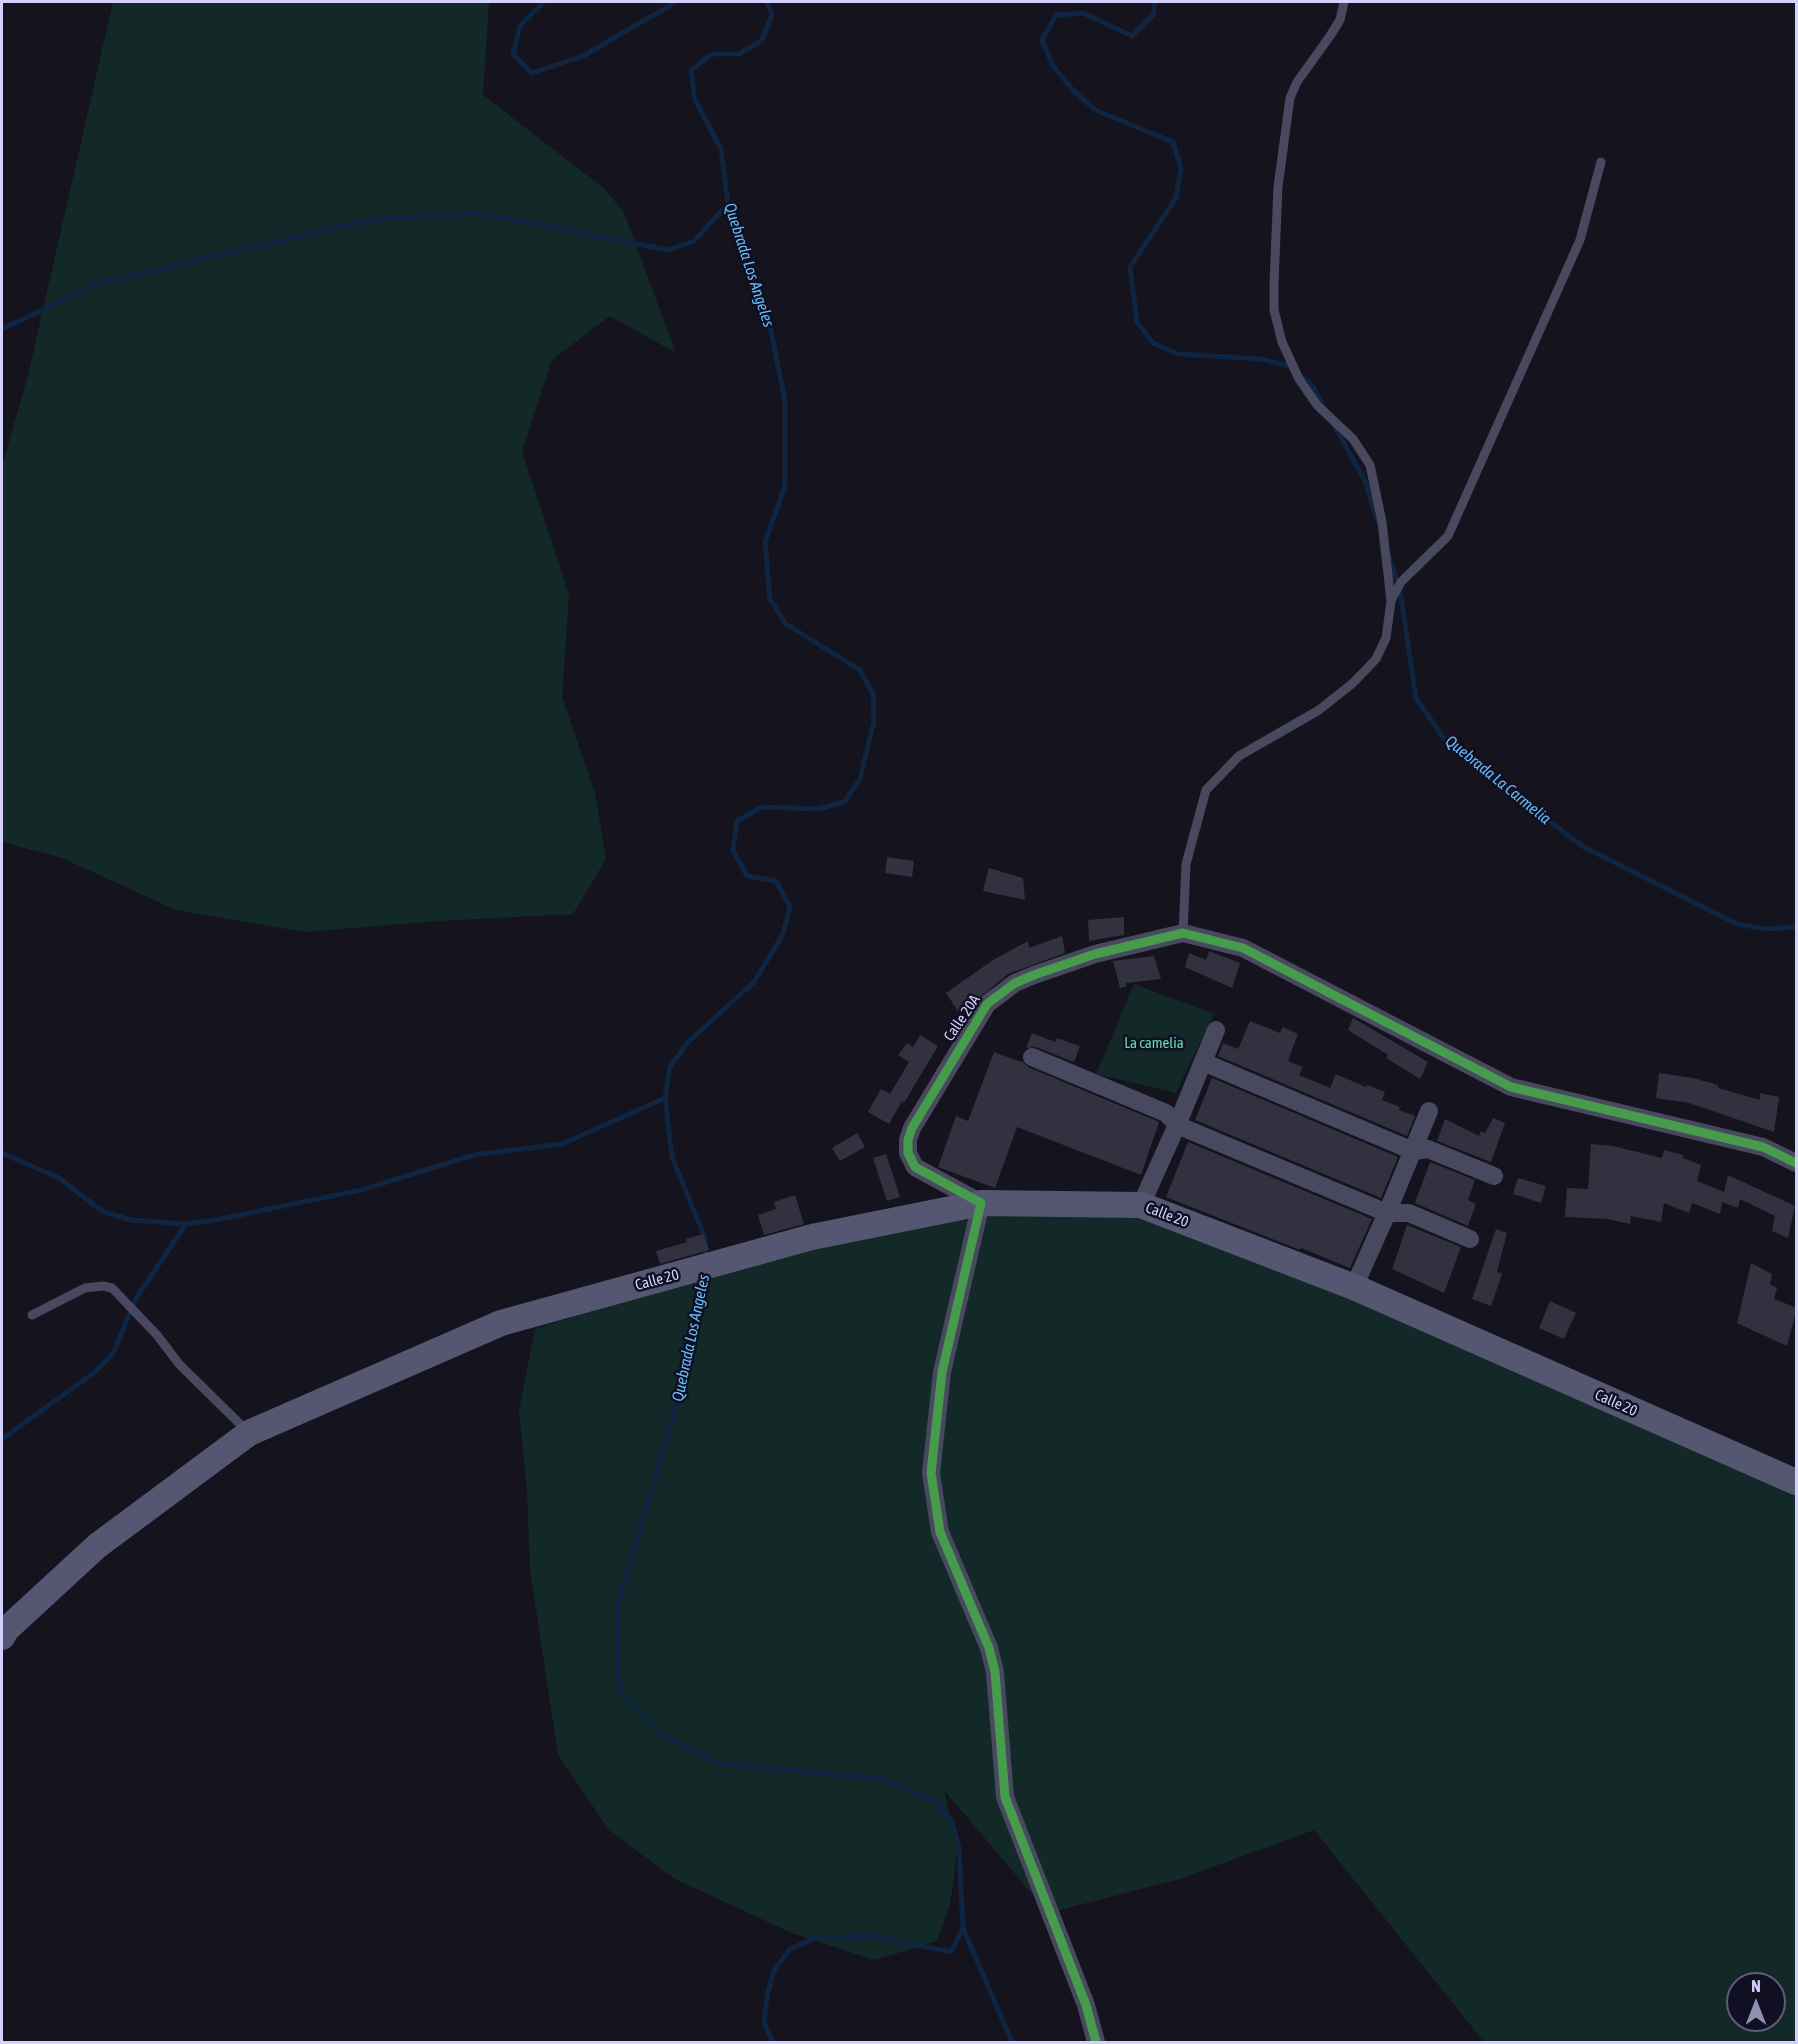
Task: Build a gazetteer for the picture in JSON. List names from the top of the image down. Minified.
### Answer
{"streets":{"main road":["Calle 20"],"street":["Calle 20A"]},"crossings":[["Calle 20A","Calle 20"]],"water":["Quebrada Los Angeles","Quebrada La Carmelia"],"parks":["La camelia"],"north":"top"}
